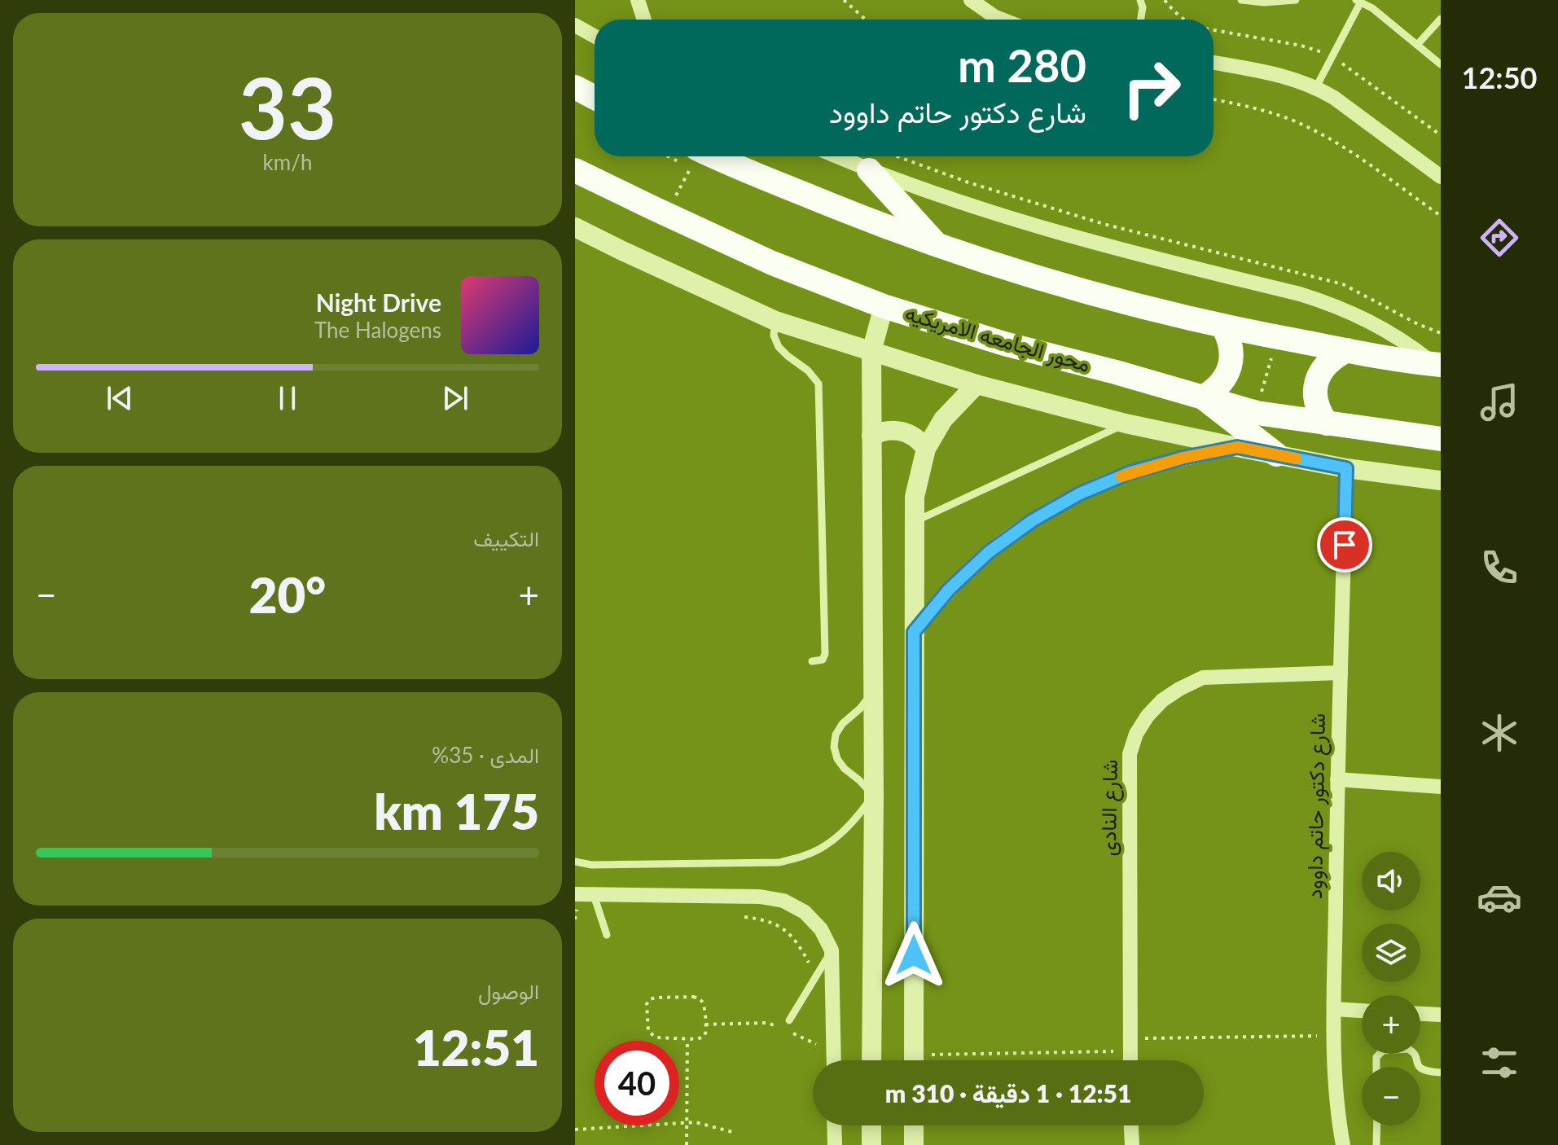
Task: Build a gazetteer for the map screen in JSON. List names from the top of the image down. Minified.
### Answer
{"streets":{"main road":["محور الجامعه الامريكيه"],"street":["شارع دكتور حاتم داوود","شارع النادى"]},"crossings":[["شارع دكتور حاتم داوود","شارع النادى"]],"page":{"tabs":"12:50","tile":[["33","km/h"],"التكييف",["المدى · 35%","175 km"],["الوصول","12:51"]],"turn":["280 m","شارع دكتور حاتم داوود"],"song":["Night Drive","The Halogens"],"heat":["−","20°","+"],"map_buttons":["+","−"],"limit":"40","trip":"12:51 · 1 دقيقة · 310 m"}}
